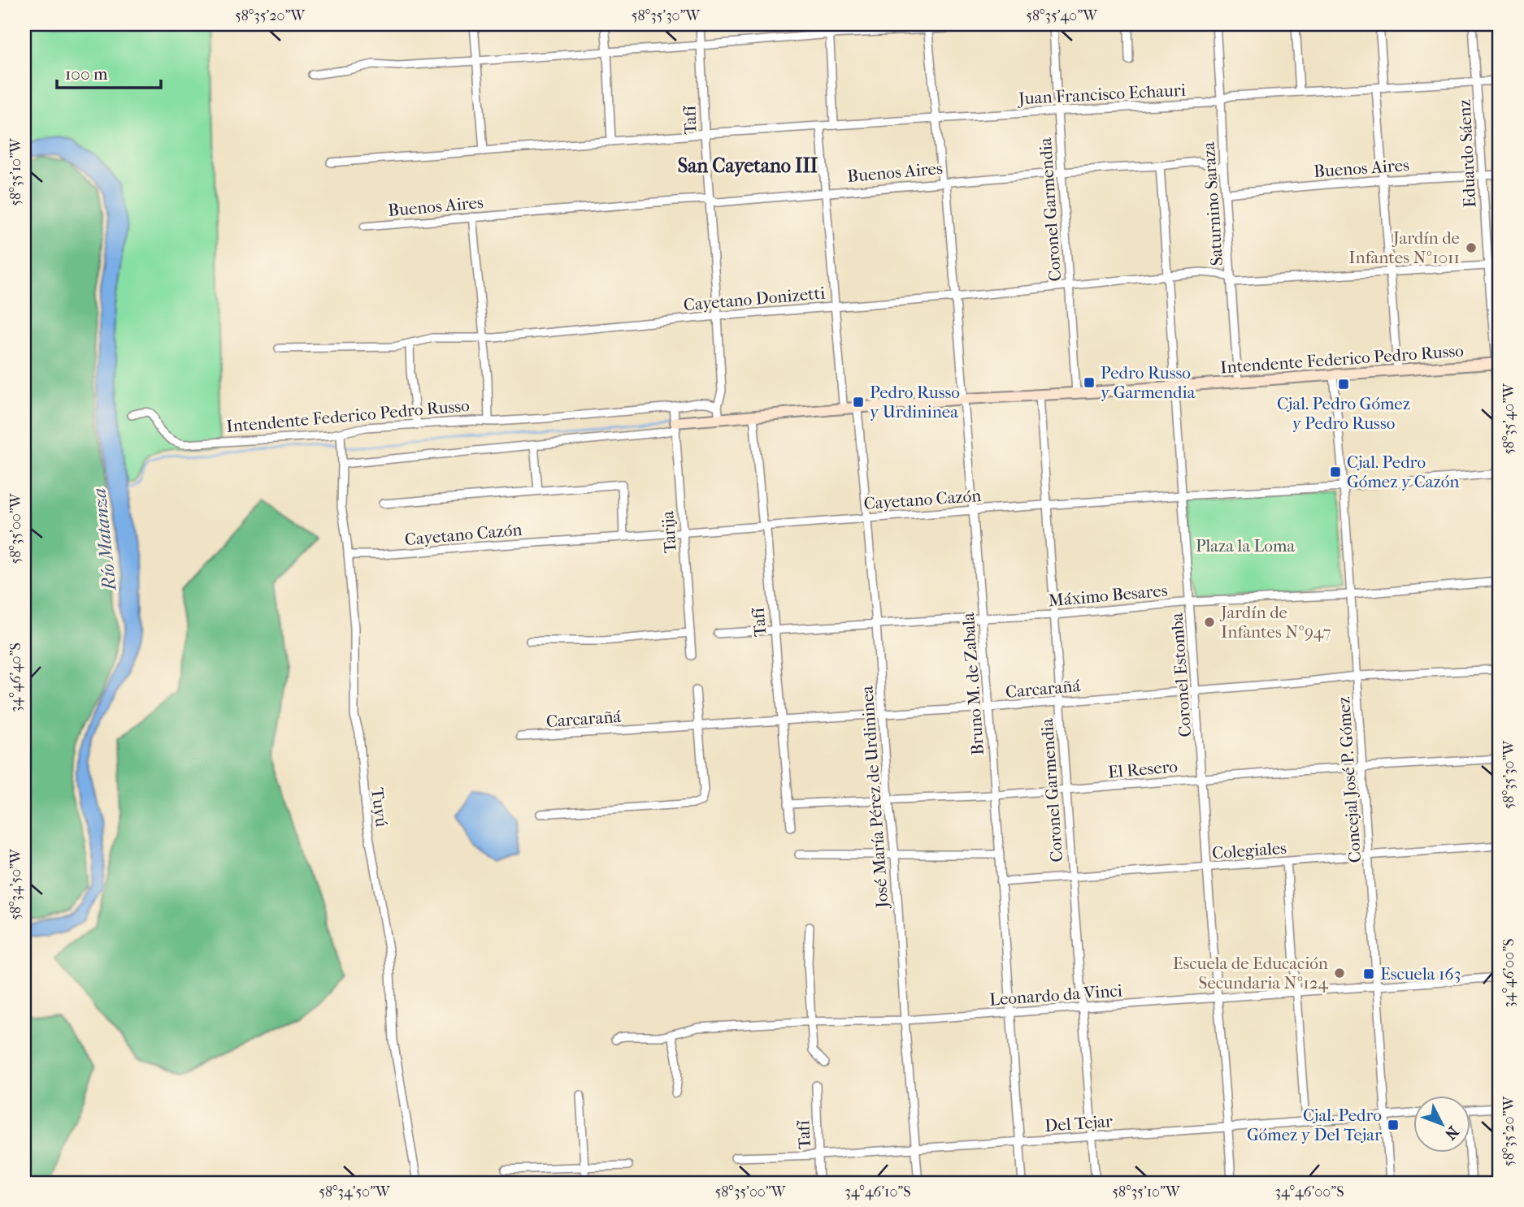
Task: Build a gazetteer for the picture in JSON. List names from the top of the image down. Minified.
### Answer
{"streets":{"street":["Juan Francisco Echauri","Tafí","Eduardo Sáenz","Buenos Aires","Saturnino Saraza","Coronel Garmendia","Cayetano Donizetti","Intendente Federico Pedro Russo","Cayetano Cazón","Tarija","Máximo Besares","Coronel Estomba","Bruno M. de Zabala","Carcarañá","El Resero","Concejal José P. Gómez","José María Pérez de Urdininea","Tuyú","Colegiales","Leonardo da Vinci","Del Tejar"]},"crossings":[["Juan Francisco Echauri","Tafí"],["Juan Francisco Echauri","Eduardo Sáenz"],["Juan Francisco Echauri","Saturnino Saraza"],["Juan Francisco Echauri","Coronel Garmendia"],["Tafí","Buenos Aires"],["Tafí","Cayetano Donizetti"],["Tafí","Intendente Federico Pedro Russo"],["Tafí","Cayetano Cazón"],["Tafí","Máximo Besares"],["Tafí","Carcarañá"],["Tafí","El Resero"],["Tafí","Del Tejar"],["Eduardo Sáenz","Buenos Aires"],["Eduardo Sáenz","Cayetano Donizetti"],["Eduardo Sáenz","Intendente Federico Pedro Russo"],["Buenos Aires","Saturnino Saraza"],["Buenos Aires","Coronel Garmendia"],["Buenos Aires","Coronel Estomba"],["Buenos Aires","Bruno M. de Zabala"],["Saturnino Saraza","Cayetano Donizetti"],["Saturnino Saraza","Intendente Federico Pedro Russo"],["Coronel Garmendia","Cayetano Donizetti"],["Coronel Garmendia","Intendente Federico Pedro Russo"],["Coronel Garmendia","Cayetano Cazón"],["Coronel Garmendia","Máximo Besares"],["Coronel Garmendia","Carcarañá"],["Coronel Garmendia","El Resero"],["Coronel Garmendia","Colegiales"],["Coronel Garmendia","Leonardo da Vinci"],["Coronel Garmendia","Del Tejar"],["Cayetano Donizetti","Coronel Estomba"],["Cayetano Donizetti","Bruno M. de Zabala"],["Intendente Federico Pedro Russo","Tarija"],["Intendente Federico Pedro Russo","Coronel Estomba"],["Intendente Federico Pedro Russo","Bruno M. de Zabala"],["Intendente Federico Pedro Russo","Concejal José P. Gómez"],["Intendente Federico Pedro Russo","José María Pérez de Urdininea"],["Intendente Federico Pedro Russo","Tuyú"],["Cayetano Cazón","Tarija"],["Cayetano Cazón","Coronel Estomba"],["Cayetano Cazón","Bruno M. de Zabala"],["Cayetano Cazón","Concejal José P. Gómez"],["Cayetano Cazón","José María Pérez de Urdininea"],["Cayetano Cazón","Tuyú"],["Máximo Besares","Coronel Estomba"],["Máximo Besares","Bruno M. de Zabala"],["Máximo Besares","Concejal José P. Gómez"],["Máximo Besares","José María Pérez de Urdininea"],["Coronel Estomba","Carcarañá"],["Coronel Estomba","El Resero"],["Coronel Estomba","Colegiales"],["Coronel Estomba","Leonardo da Vinci"],["Coronel Estomba","Del Tejar"],["Bruno M. de Zabala","Carcarañá"],["Bruno M. de Zabala","El Resero"],["Bruno M. de Zabala","Colegiales"],["Bruno M. de Zabala","Leonardo da Vinci"],["Bruno M. de Zabala","Del Tejar"],["Carcarañá","Concejal José P. Gómez"],["Carcarañá","José María Pérez de Urdininea"],["El Resero","Concejal José P. Gómez"],["El Resero","José María Pérez de Urdininea"],["Concejal José P. Gómez","Colegiales"],["Concejal José P. Gómez","Leonardo da Vinci"],["Concejal José P. Gómez","Del Tejar"],["José María Pérez de Urdininea","Leonardo da Vinci"],["José María Pérez de Urdininea","Del Tejar"]],"districts":["San Cayetano III"],"water":["Río Matanza"],"parks":["Plaza la Loma"],"places":{"other":["Jardín de Infantes Nº1011","Jardín de Infantes Nº947","Escuela de Educación Secundaria Nº124"],"transit":["Pedro Russo y Garmendia","Cjal. Pedro Gómez y Pedro Russo","Pedro Russo y Urdininea","Cjal. Pedro Gómez y Cazón","Escuela 163","Cjal. Pedro Gómez y Del Tejar"]},"scale_bar":"100 m","north":"bottom right","coordinates":["58°35'20\"W","58°35'30\"W","58°35'40\"W","58°35'10\"W","58°35'00\"W","34°46'40\"S","58°34'50\"W","34°46'00\"S","34°46'10\"S"]}
